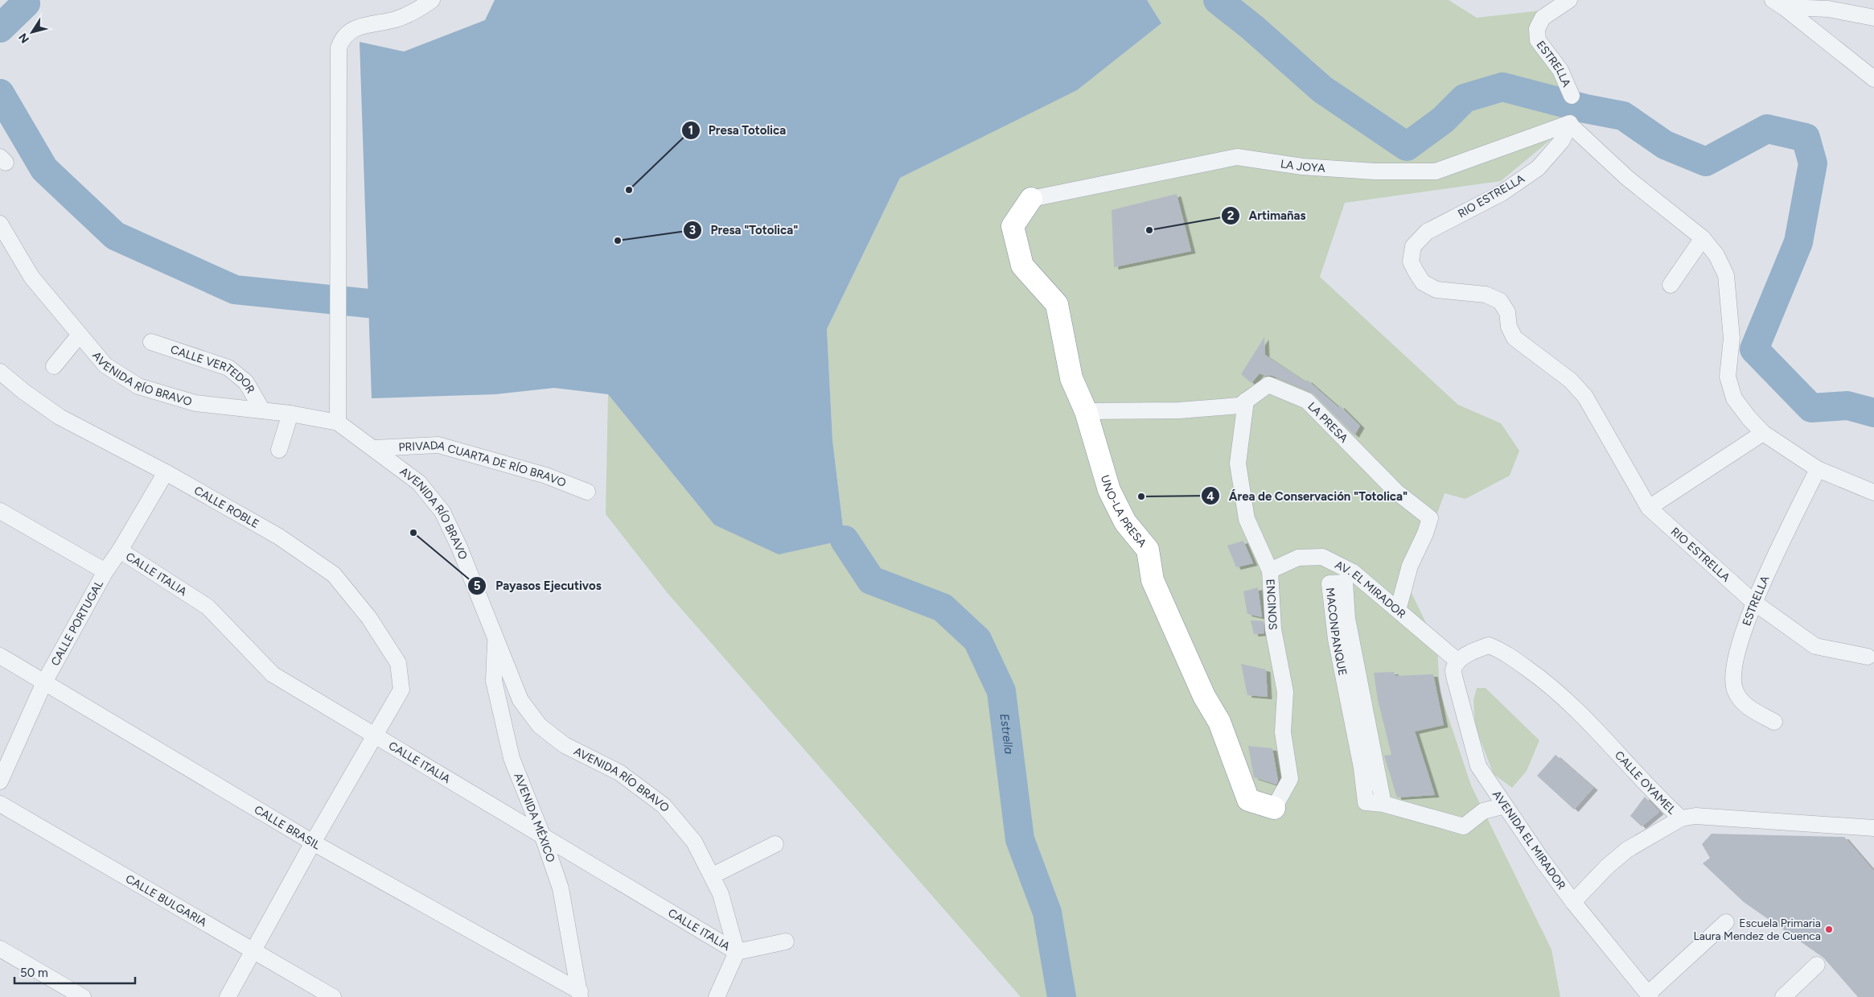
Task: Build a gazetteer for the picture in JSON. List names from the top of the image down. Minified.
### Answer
{"streets":{"highway":["UNO-LA PRESA"],"street":["ESTRELLA","LA JOYA","RIO ESTRELLA","CALLE VERTEDOR","AVENIDA RÍO BRAVO","LA PRESA","PRIVADA CUARTA DE RÍO BRAVO","CALLE ROBLE","CALLE ITALIA","AV. EL MIRADOR","ENCINOS","CALLE PORTUGAL","MACONPANQUE","CALLE OYAMEL","AVENIDA MÉXICO","CALLE BRASIL","AVENIDA EL MIRADOR","CALLE BULGARIA"]},"crossings":[["ESTRELLA","RIO ESTRELLA"],["LA JOYA","RIO ESTRELLA"],["LA JOYA","UNO-LA PRESA"],["CALLE VERTEDOR","AVENIDA RÍO BRAVO"],["AVENIDA RÍO BRAVO","PRIVADA CUARTA DE RÍO BRAVO"],["AVENIDA RÍO BRAVO","CALLE ITALIA"],["AVENIDA RÍO BRAVO","AVENIDA MÉXICO"],["LA PRESA","UNO-LA PRESA"],["LA PRESA","AV. EL MIRADOR"],["LA PRESA","ENCINOS"],["CALLE ROBLE","CALLE ITALIA"],["CALLE ROBLE","CALLE PORTUGAL"],["UNO-LA PRESA","ENCINOS"],["CALLE ITALIA","CALLE PORTUGAL"],["CALLE ITALIA","AVENIDA MÉXICO"],["AV. EL MIRADOR","ENCINOS"],["AV. EL MIRADOR","CALLE OYAMEL"],["AV. EL MIRADOR","AVENIDA EL MIRADOR"],["CALLE PORTUGAL","CALLE BRASIL"],["CALLE OYAMEL","AVENIDA EL MIRADOR"],["AVENIDA MÉXICO","CALLE BRASIL"]],"water":["Estrella"],"places":["Presa Totolica","Artimañas","Presa \"Totolica\"","Área de Conservación \"Totolica\"","Payasos Ejecutivos","Escuela Primaria Laura Mendez de Cuenca"],"scale_bar":"50 m","north":"bottom left"}
